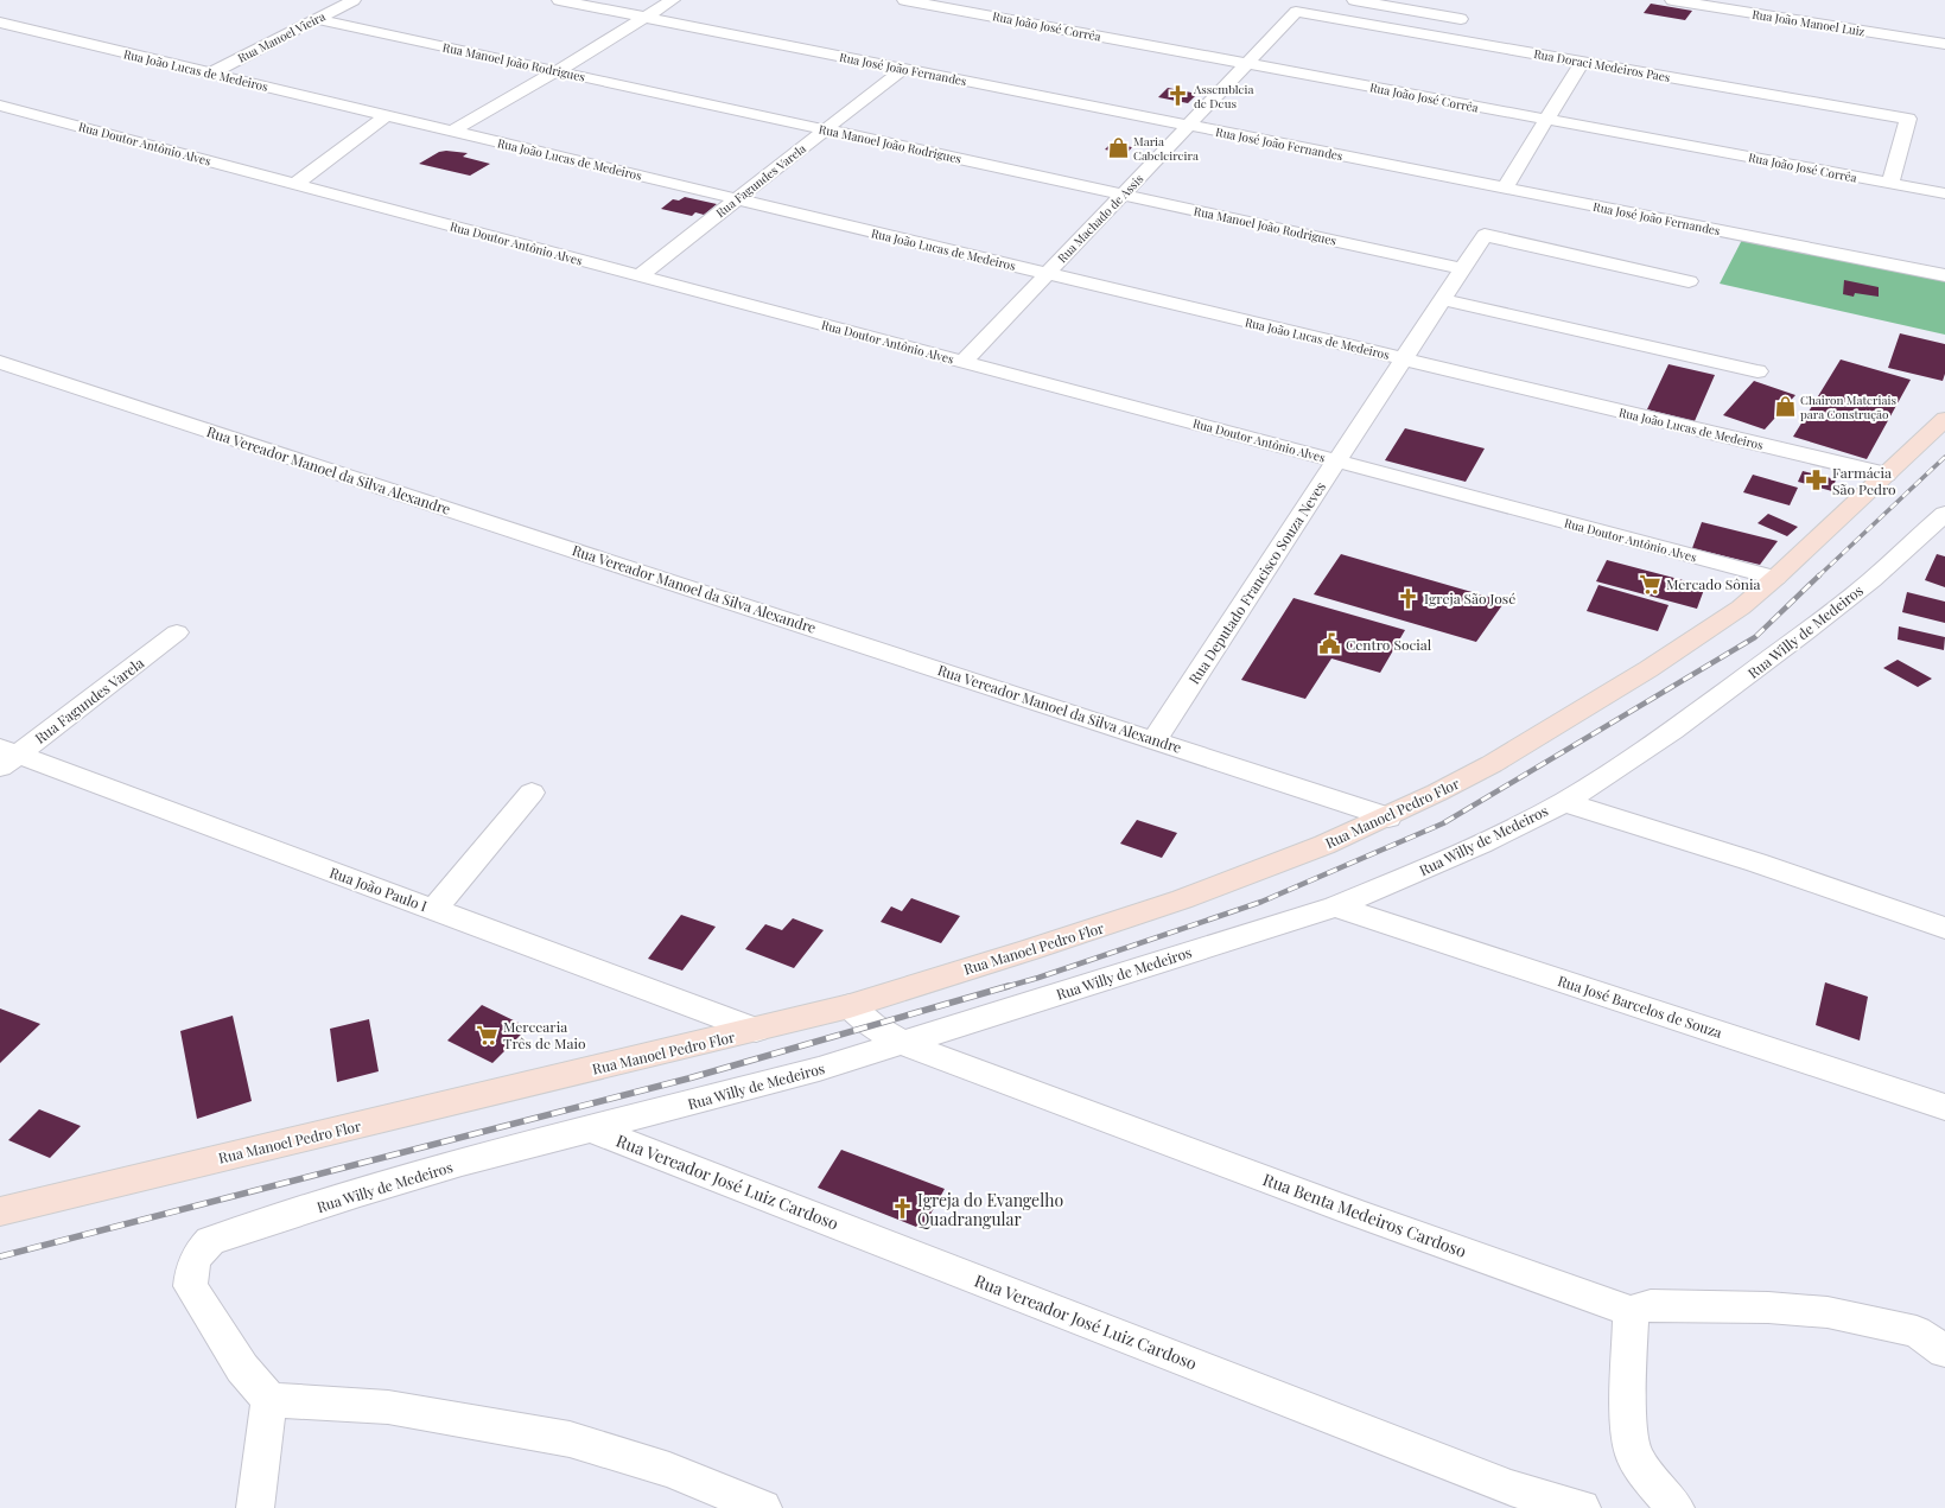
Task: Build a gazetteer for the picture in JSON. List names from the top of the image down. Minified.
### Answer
{"streets":{"main road":["Rua Manoel Pedro Flor"],"street":["Rua João Manoel Luiz","Rua João José Corrêa","Rua Manoel Vieira","Rua Manoel João Rodrigues","Rua Doraci Medeiros Paes","Rua José João Fernandes","Rua João Lucas de Medeiros","Rua Doutor Antônio Alves","Rua Fagundes Varela","Rua Machado de Assis","Rua Vereador Manoel da Silva Alexandre","Rua Deputado Francisco Souza Neves","Rua Willy de Medeiros","Rua João Paulo I","Rua José Barcelos de Souza","Rua Vereador José Luiz Cardoso","Rua Benta Medeiros Cardoso"]},"crossings":[["Rua João José Corrêa","Rua Doraci Medeiros Paes"],["Rua João José Corrêa","Rua Machado de Assis"],["Rua Manoel Vieira","Rua Manoel João Rodrigues"],["Rua Manoel Vieira","Rua João Lucas de Medeiros"],["Rua Manoel João Rodrigues","Rua Fagundes Varela"],["Rua Manoel João Rodrigues","Rua Machado de Assis"],["Rua Manoel João Rodrigues","Rua Deputado Francisco Souza Neves"],["Rua Doraci Medeiros Paes","Rua Machado de Assis"],["Rua José João Fernandes","Rua Fagundes Varela"],["Rua José João Fernandes","Rua Machado de Assis"],["Rua João Lucas de Medeiros","Rua Fagundes Varela"],["Rua João Lucas de Medeiros","Rua Machado de Assis"],["Rua João Lucas de Medeiros","Rua Deputado Francisco Souza Neves"],["Rua João Lucas de Medeiros","Rua Manoel Pedro Flor"],["Rua Doutor Antônio Alves","Rua Fagundes Varela"],["Rua Doutor Antônio Alves","Rua Machado de Assis"],["Rua Doutor Antônio Alves","Rua Deputado Francisco Souza Neves"],["Rua Doutor Antônio Alves","Rua Manoel Pedro Flor"],["Rua Fagundes Varela","Rua João Paulo I"],["Rua Vereador Manoel da Silva Alexandre","Rua Deputado Francisco Souza Neves"],["Rua Vereador Manoel da Silva Alexandre","Rua Manoel Pedro Flor"],["Rua Willy de Medeiros","Rua José Barcelos de Souza"],["Rua Willy de Medeiros","Rua Vereador José Luiz Cardoso"],["Rua Willy de Medeiros","Rua Benta Medeiros Cardoso"],["Rua Manoel Pedro Flor","Rua João Paulo I"],["Rua Manoel Pedro Flor","Rua Benta Medeiros Cardoso"]],"places":{"church":["Assembleia de Deus","Igreja São José","Igreja do Evangelho Quadrangular"],"shop":["Maria Cabeleireira","Chairon Materiais para Construção"],"pharmacy":["Farmácia São Pedro"],"supermarket":["Mercado Sônia","Mercearia Três de Maio"],"public building":["Centro Social"]}}
